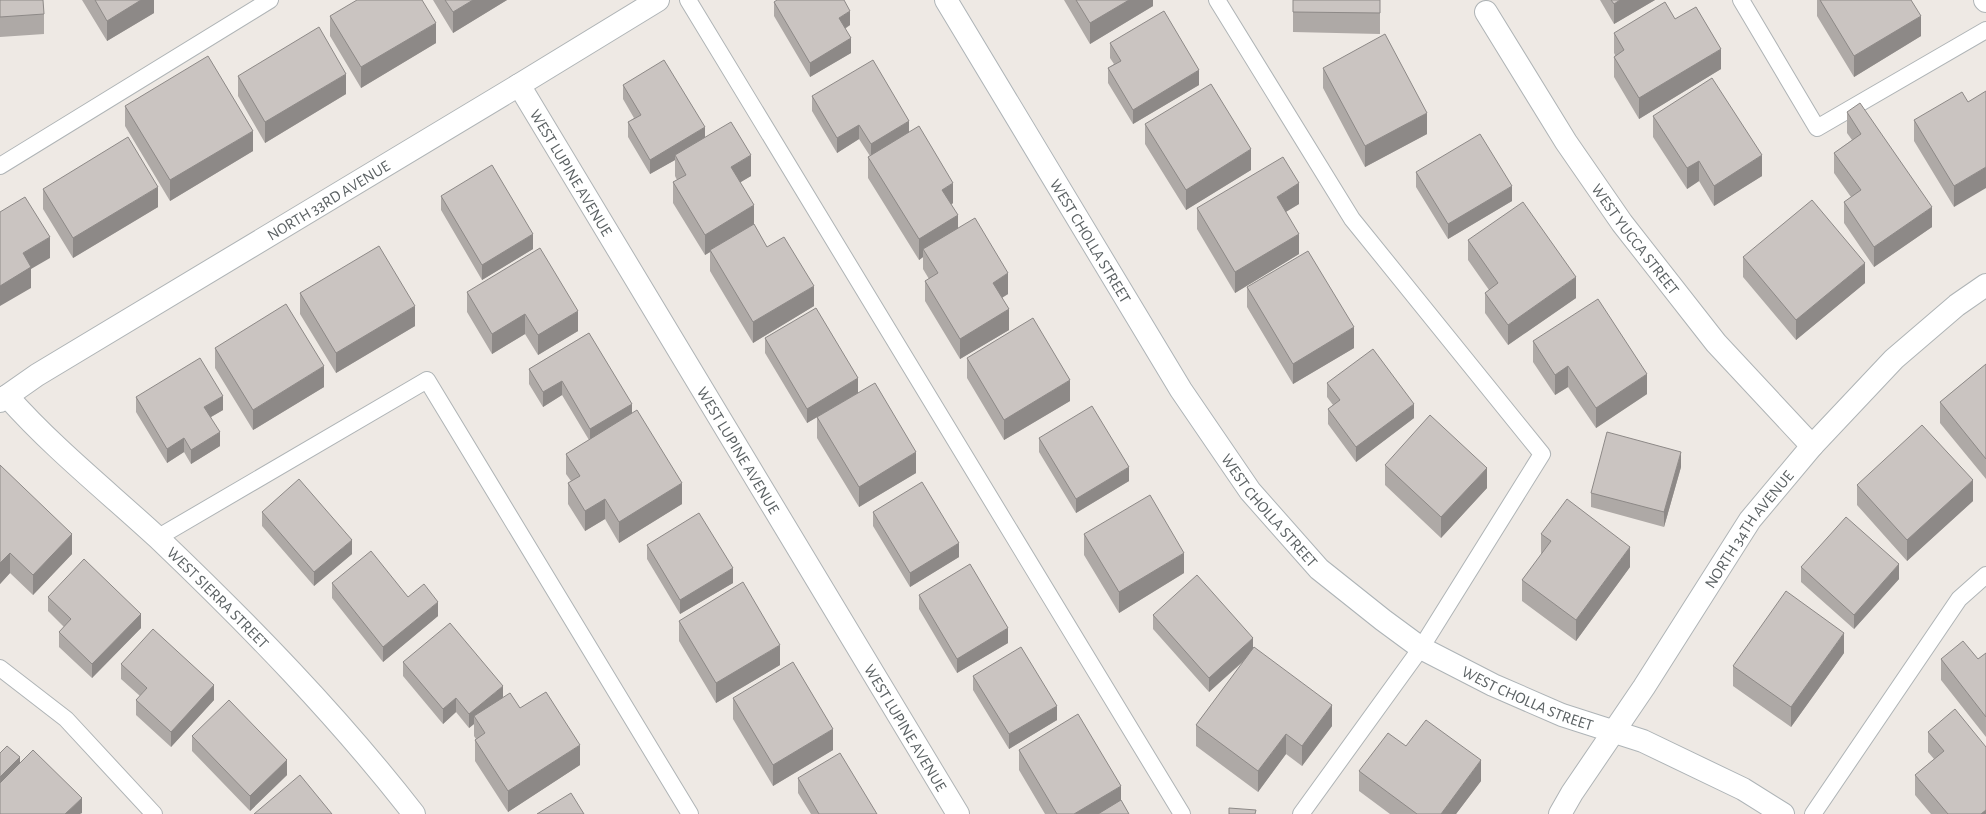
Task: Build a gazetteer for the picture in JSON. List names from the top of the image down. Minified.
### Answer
{"streets":{"street":["WEST LUPINE AVENUE","NORTH 33RD AVENUE","WEST YUCCA STREET","WEST CHOLLA STREET","NORTH 34TH AVENUE","WEST SIERRA STREET"]},"crossings":[["WEST LUPINE AVENUE","NORTH 33RD AVENUE"],["NORTH 33RD AVENUE","WEST SIERRA STREET"],["WEST YUCCA STREET","NORTH 34TH AVENUE"],["WEST CHOLLA STREET","NORTH 34TH AVENUE"]]}
